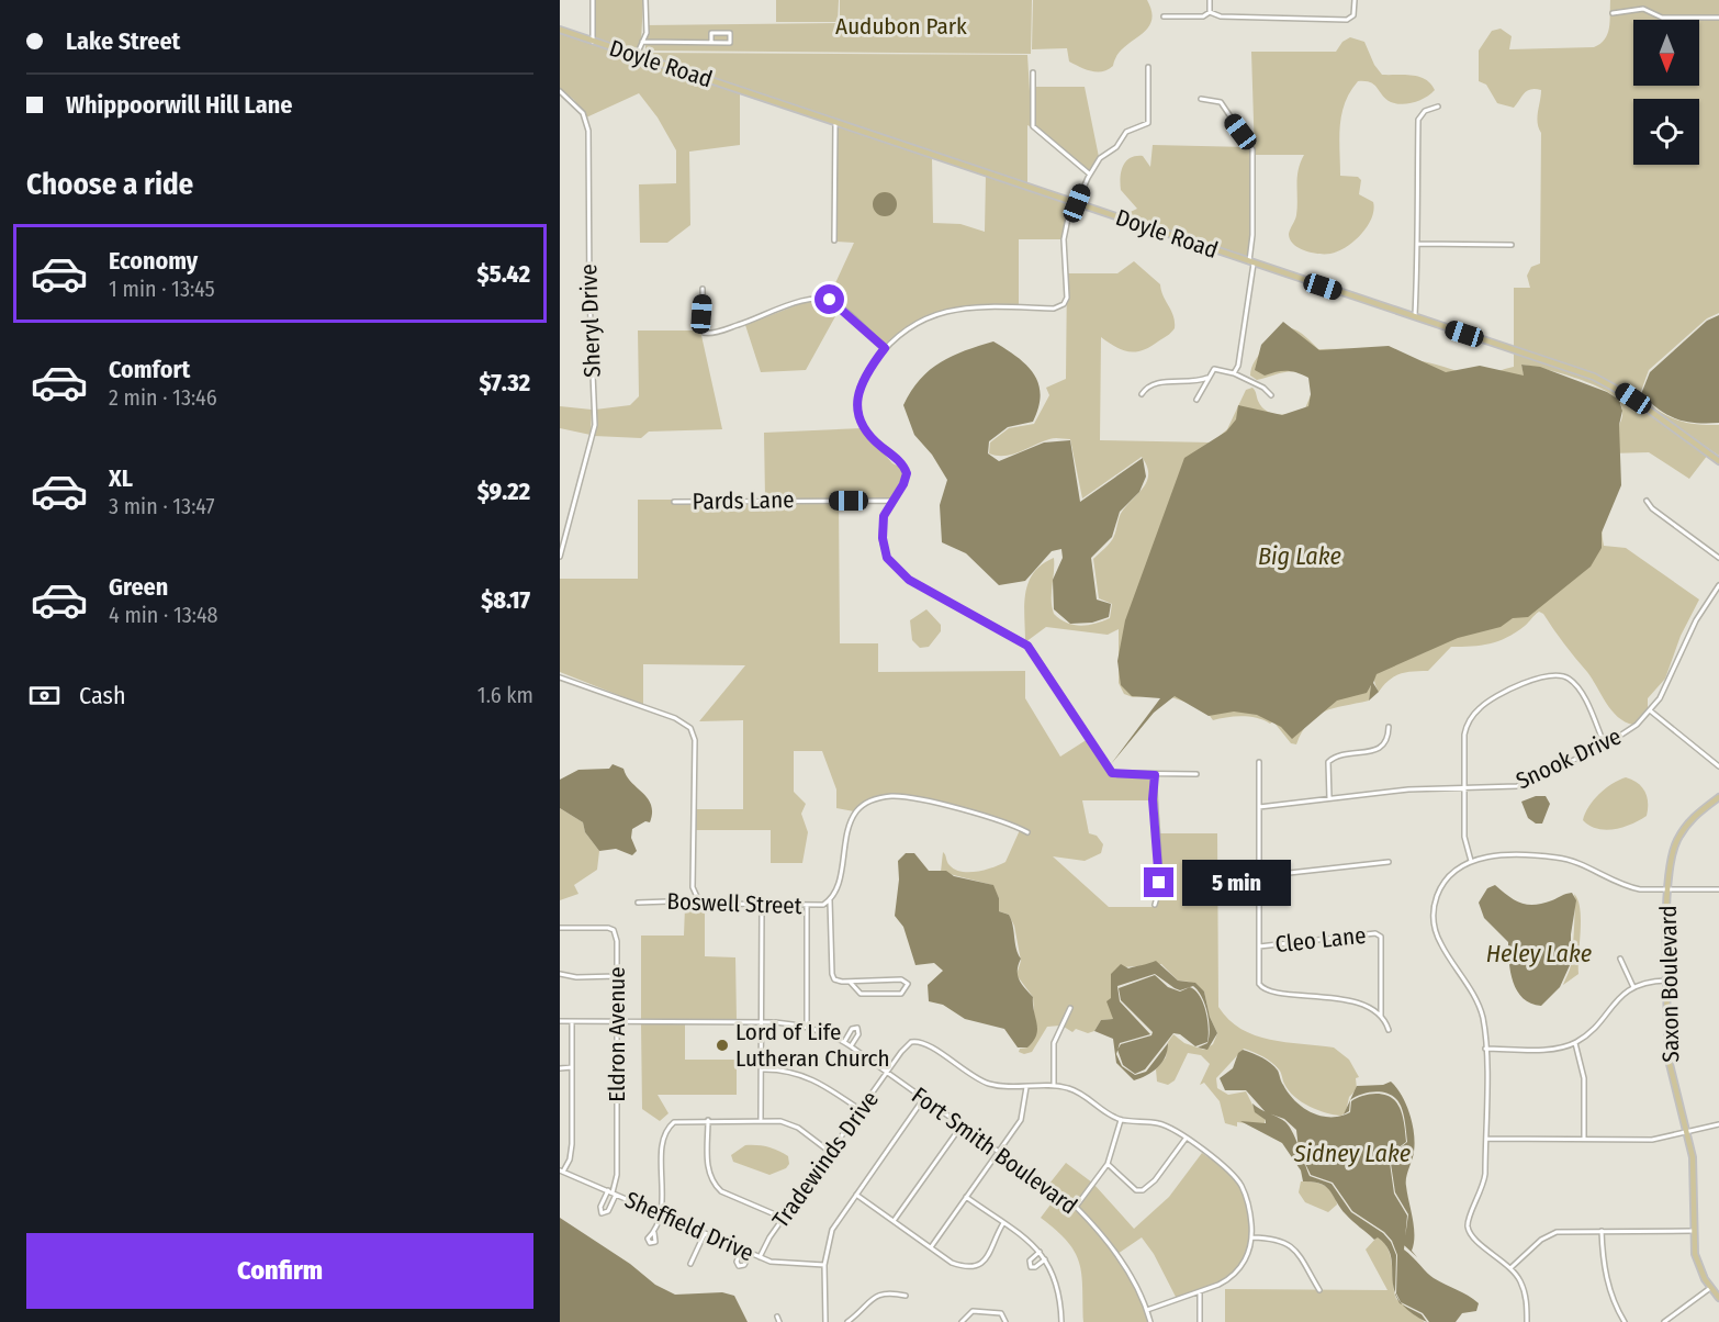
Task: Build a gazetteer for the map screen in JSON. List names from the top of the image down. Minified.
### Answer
{"streets":{"main road":["Doyle Road","Saxon Boulevard"],"street":["Sheryl Drive","Pards Lane","Snook Drive","Boswell Street","Cleo Lane","Eldron Avenue","Fort Smith Boulevard","Tradewinds Drive","Sheffield Drive"]},"crossings":[["Eldron Avenue","Fort Smith Boulevard"],["Eldron Avenue","Sheffield Drive"],["Fort Smith Boulevard","Tradewinds Drive"],["Tradewinds Drive","Sheffield Drive"]],"water":["Big Lake","Heley Lake","Sidney Lake"],"parks":["Audubon Park"],"places":["Lord of Life Lutheran Church"],"north":"bottom","page":{"banner":["Lake Street","Whippoorwill Hill Lane"],"heading":"Choose a ride","list":[{"name":"Economy","note":"1 min · 13:45","value":"$5.42"},{"name":"Comfort","note":"2 min · 13:46","value":"$7.32"},{"name":"XL","note":"3 min · 13:47","value":"$9.22"},{"name":"Green","note":"4 min · 13:48","value":"$8.17"}],"pay":["Cash","1.6 km"],"bubble":"5 min","buttons":"Confirm"}}
